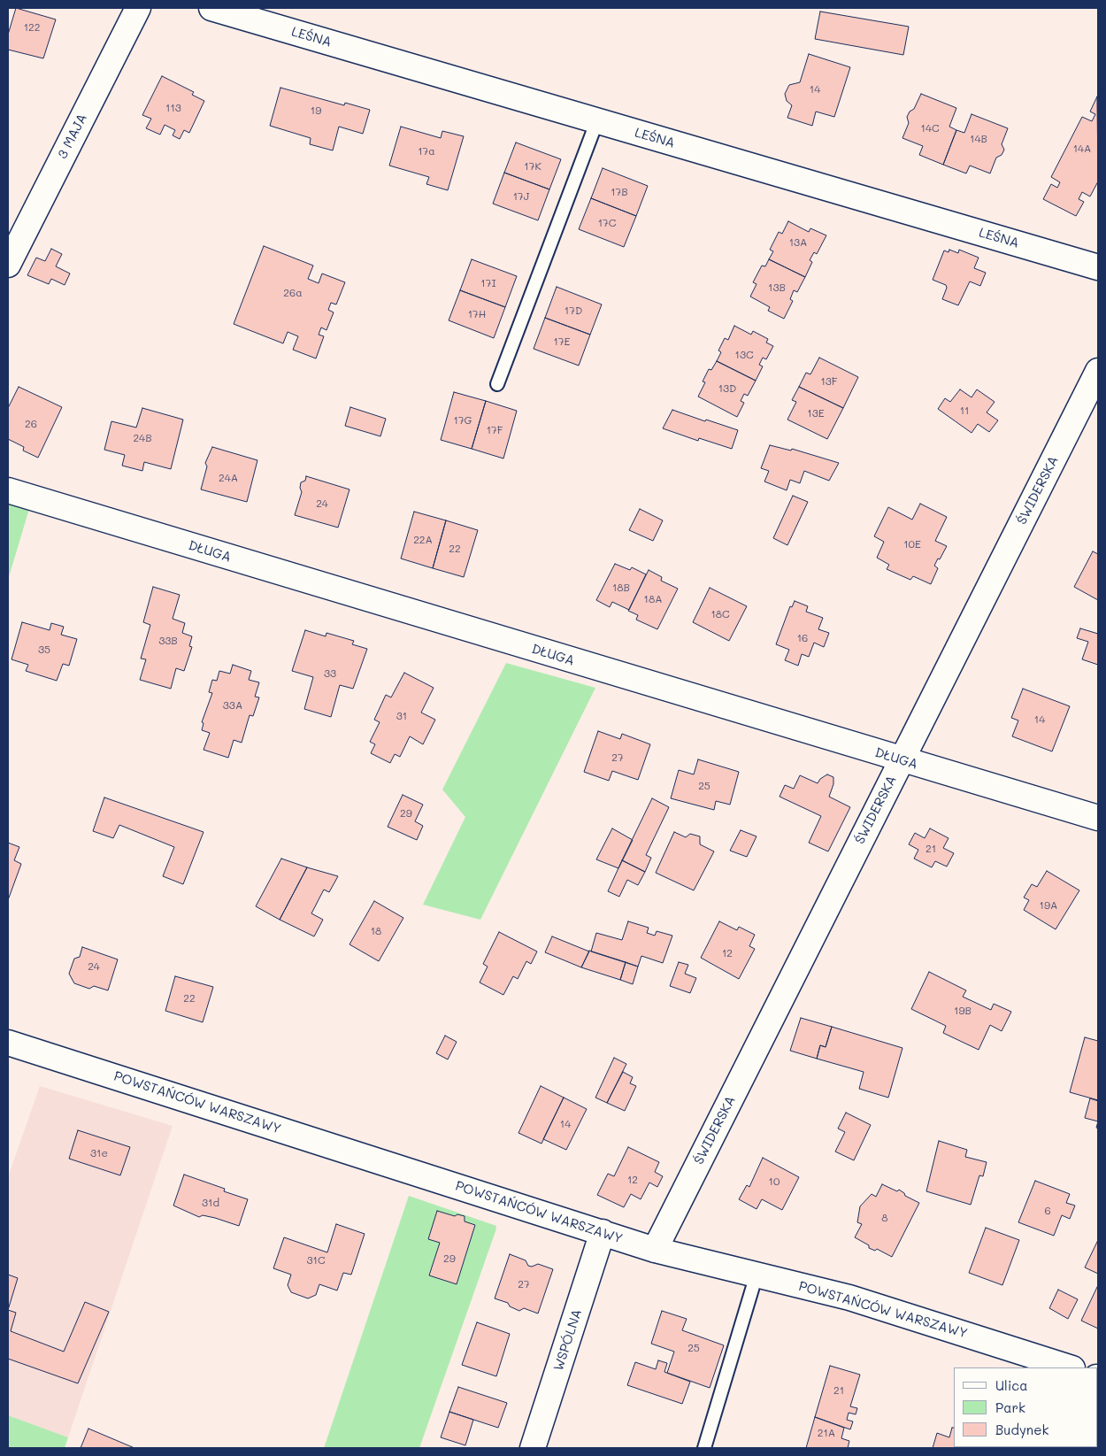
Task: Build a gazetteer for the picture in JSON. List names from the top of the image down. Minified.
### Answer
{"streets":{"street":["LEŚNA","3 MAJA","ŚWIDERSKA","DŁUGA","POWSTAŃCÓW WARSZAWY","WSPÓLNA"]},"crossings":[["ŚWIDERSKA","DŁUGA"],["ŚWIDERSKA","POWSTAŃCÓW WARSZAWY"],["POWSTAŃCÓW WARSZAWY","WSPÓLNA"]],"house_numbers":["122","14","113","19","14C","14B","14A","17a","17K","17B","17J","17C","13A","17I","13B","26a","17D","17H","17E","13C","13F","13D","11","13E","17G","26","17F","24B","24A","24","22A","10E","22","18B","18A","18C","16","33B","35","33","33A","31","14","27","25","29","21","19A","18","12","24","22","19B","14","31e","12","10","31d","6","8","29","31C","27","25","21","21A"],"legend":["Ulica","Park","Budynek"]}
